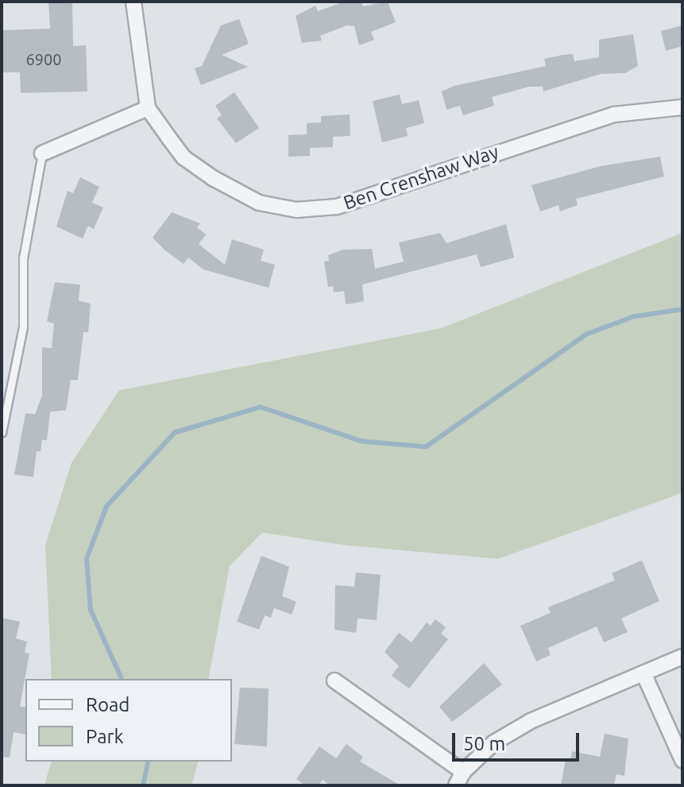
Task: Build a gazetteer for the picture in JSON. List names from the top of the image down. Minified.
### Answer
{"streets":{"street":["Ben Crenshaw Way"]},"house_numbers":["6900"],"legend":["Road","Park"],"scale_bar":"50 m"}
